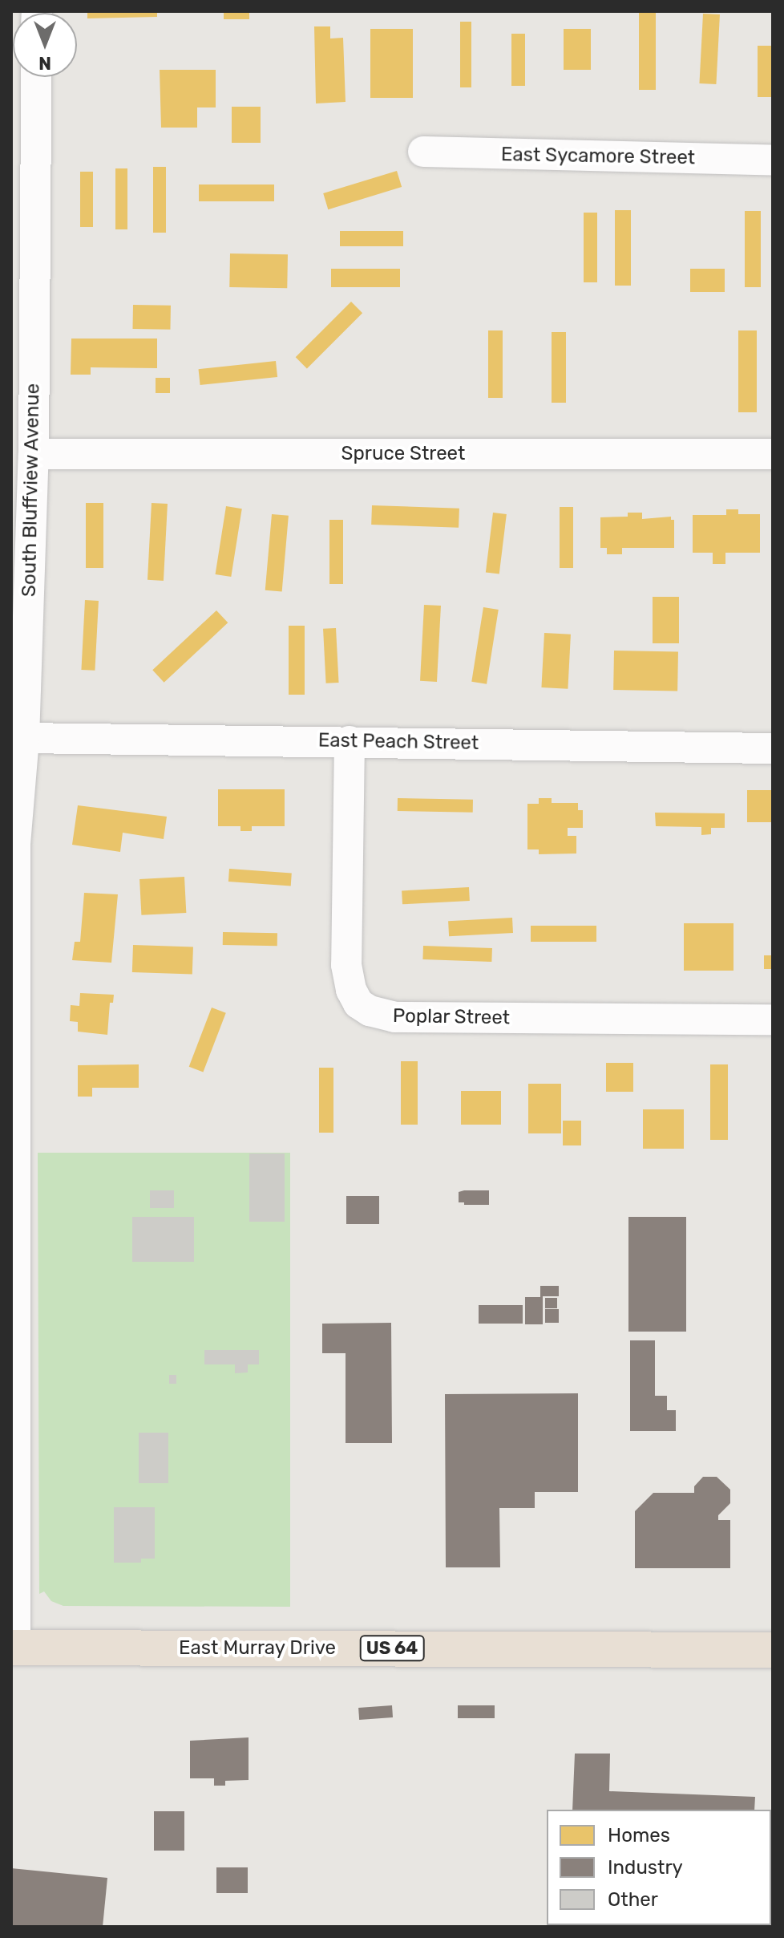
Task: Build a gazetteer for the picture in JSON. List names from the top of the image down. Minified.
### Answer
{"streets":{"highway":["East Murray Drive","US 64"],"street":["East Sycamore Street","Spruce Street","South Bluffview Avenue","East Peach Street","Poplar Street"]},"crossings":[["Spruce Street","South Bluffview Avenue"],["South Bluffview Avenue","East Peach Street"],["South Bluffview Avenue","East Murray Drive"],["East Peach Street","Poplar Street"]],"legend":["Homes","Industry","Other"],"north":"bottom"}
